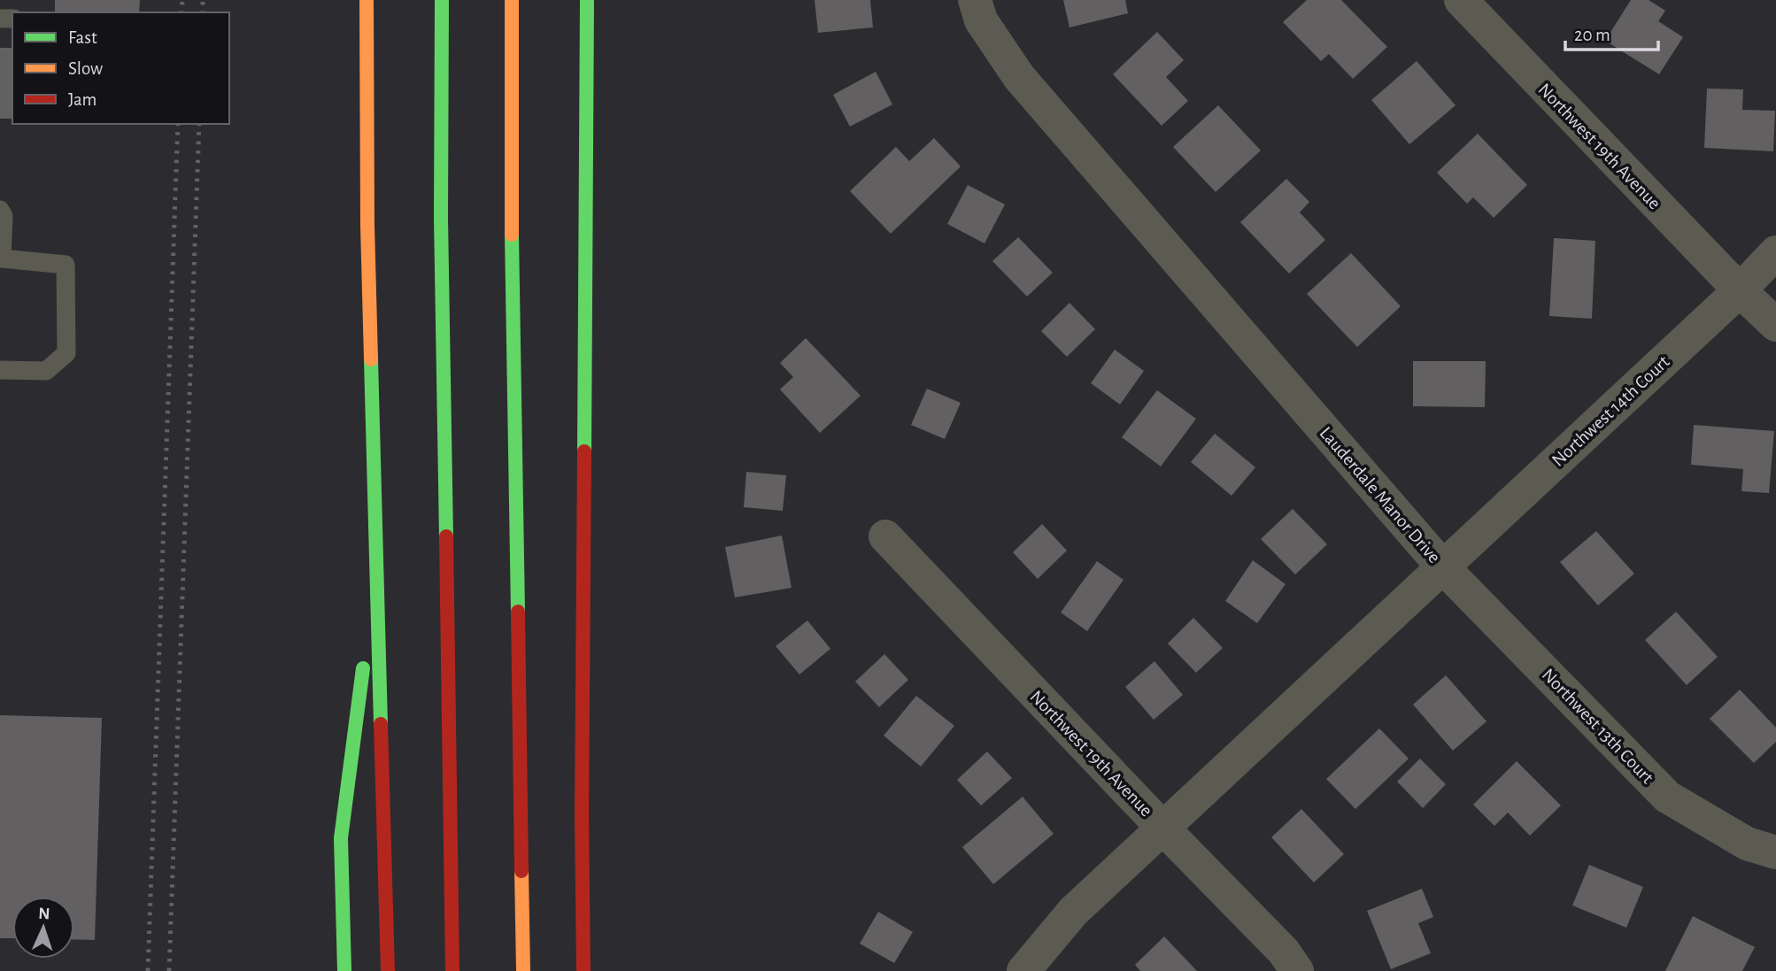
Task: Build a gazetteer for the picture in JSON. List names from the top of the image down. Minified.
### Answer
{"streets":{"street":["Northwest 19th Avenue","Northwest 14th Court","Lauderdale Manor Drive","Northwest 13th Court"]},"crossings":[["Northwest 19th Avenue","Northwest 14th Court"],["Northwest 19th Avenue","Lauderdale Manor Drive"],["Northwest 14th Court","Lauderdale Manor Drive"],["Northwest 14th Court","Northwest 13th Court"],["Lauderdale Manor Drive","Northwest 13th Court"]],"legend":["Fast","Slow","Jam"],"scale_bar":"20 m","north":"top"}
